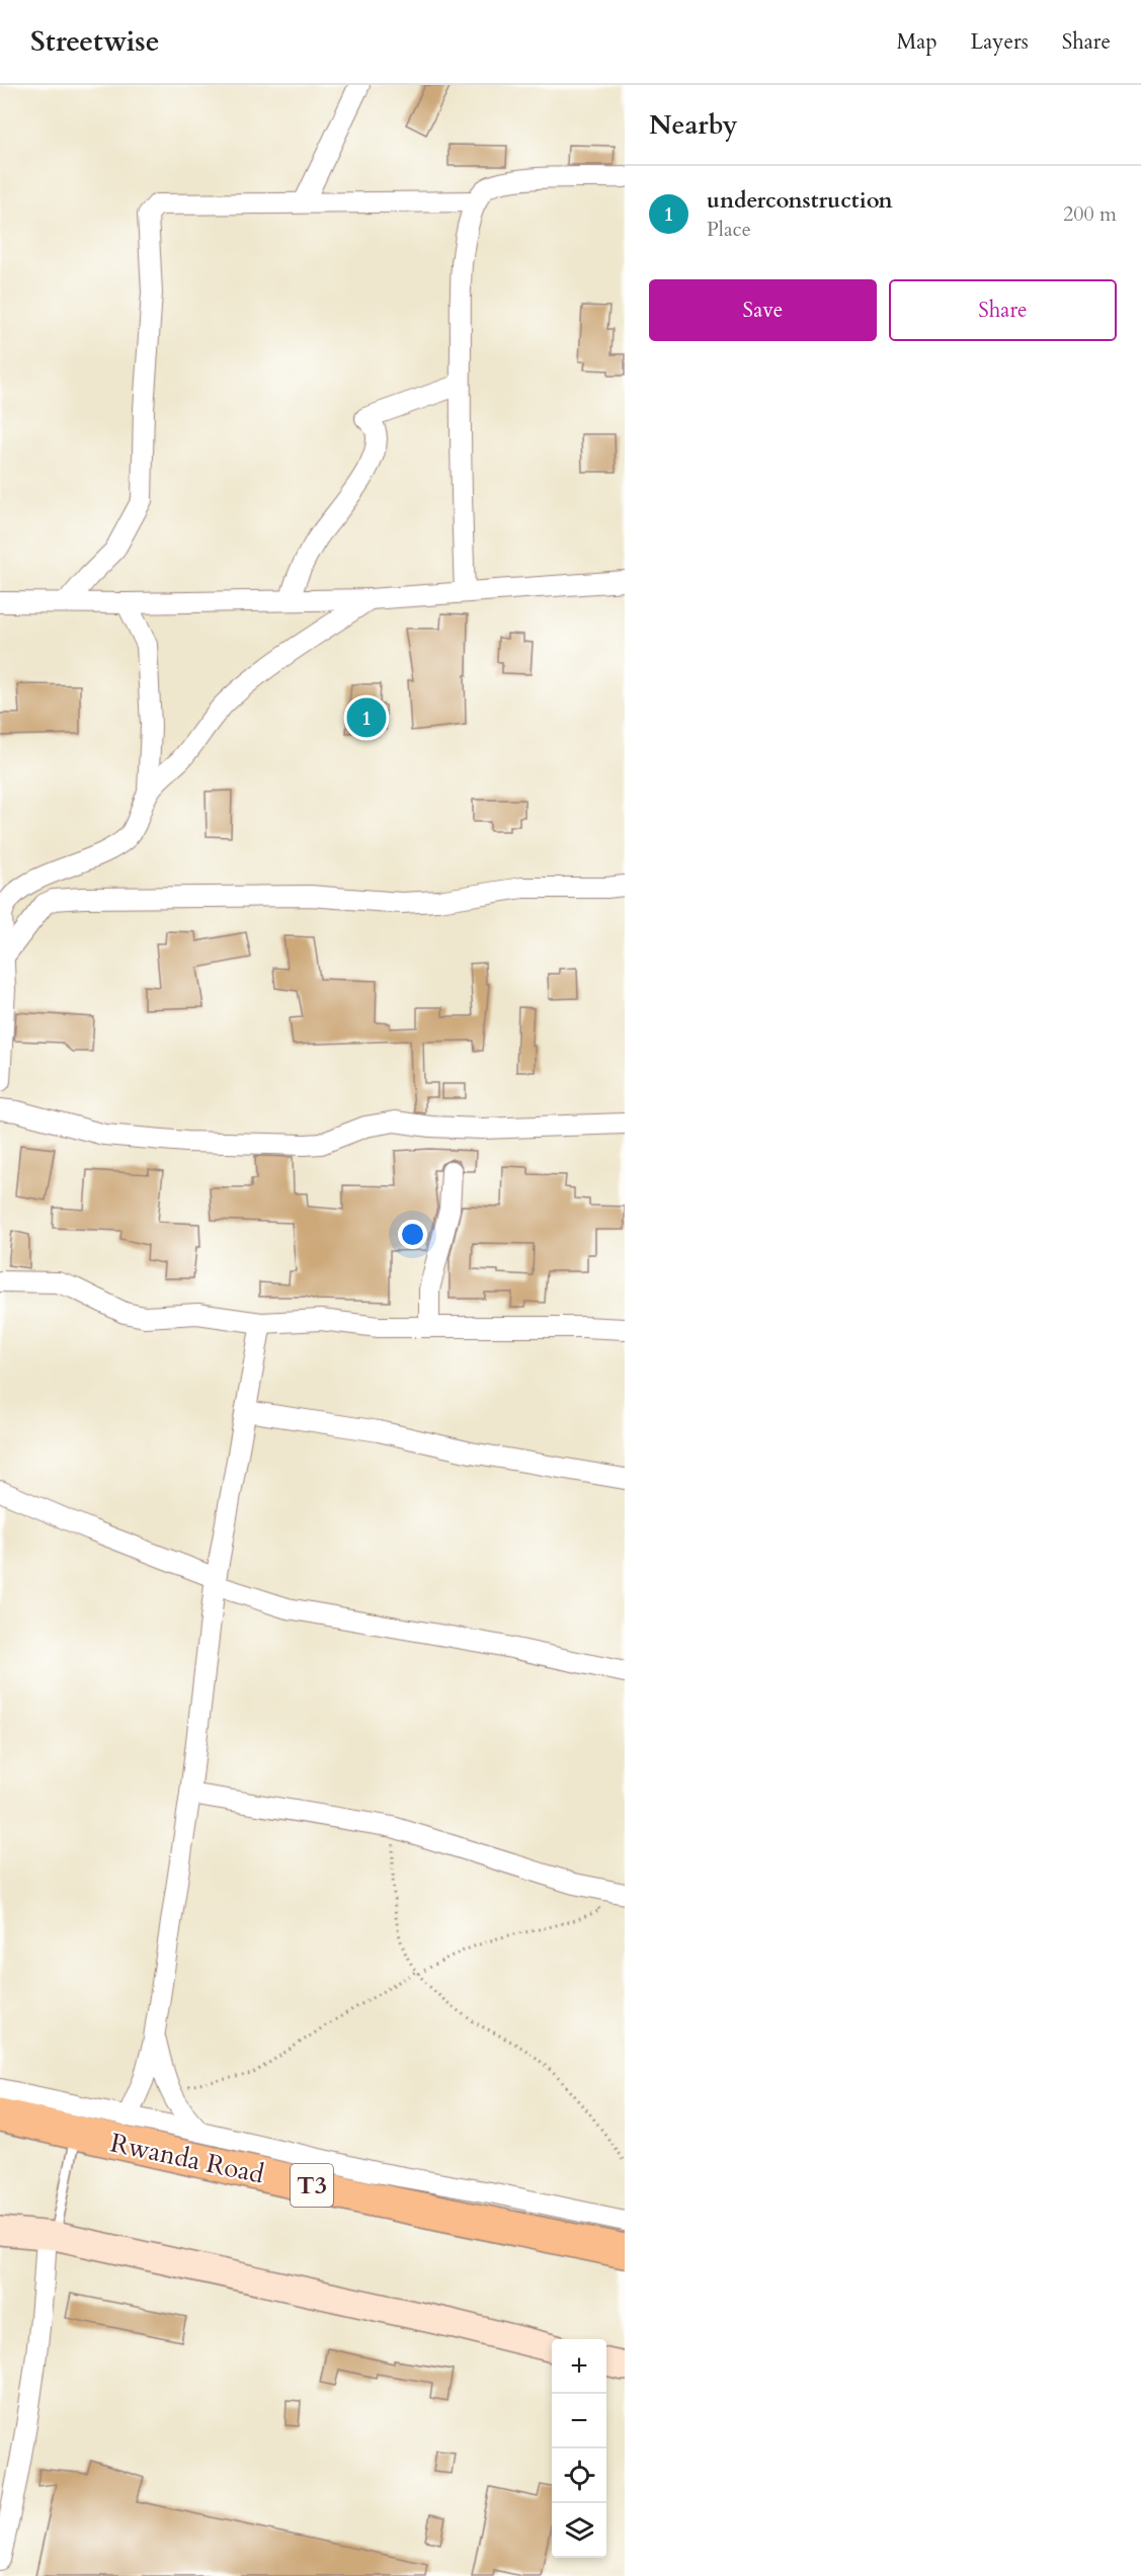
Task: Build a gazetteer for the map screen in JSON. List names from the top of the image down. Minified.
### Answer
{"streets":{"highway":["Rwanda Road","T3"]},"page":{"header":"Streetwise","nav":["Map","Layers","Share"],"heading":"Nearby","list":[{"mark":"1","name":"underconstruction","note":"Place","value":"200 m"}],"buttons":["Save","Share"],"pins":"1","map_buttons":["+","−"]}}
